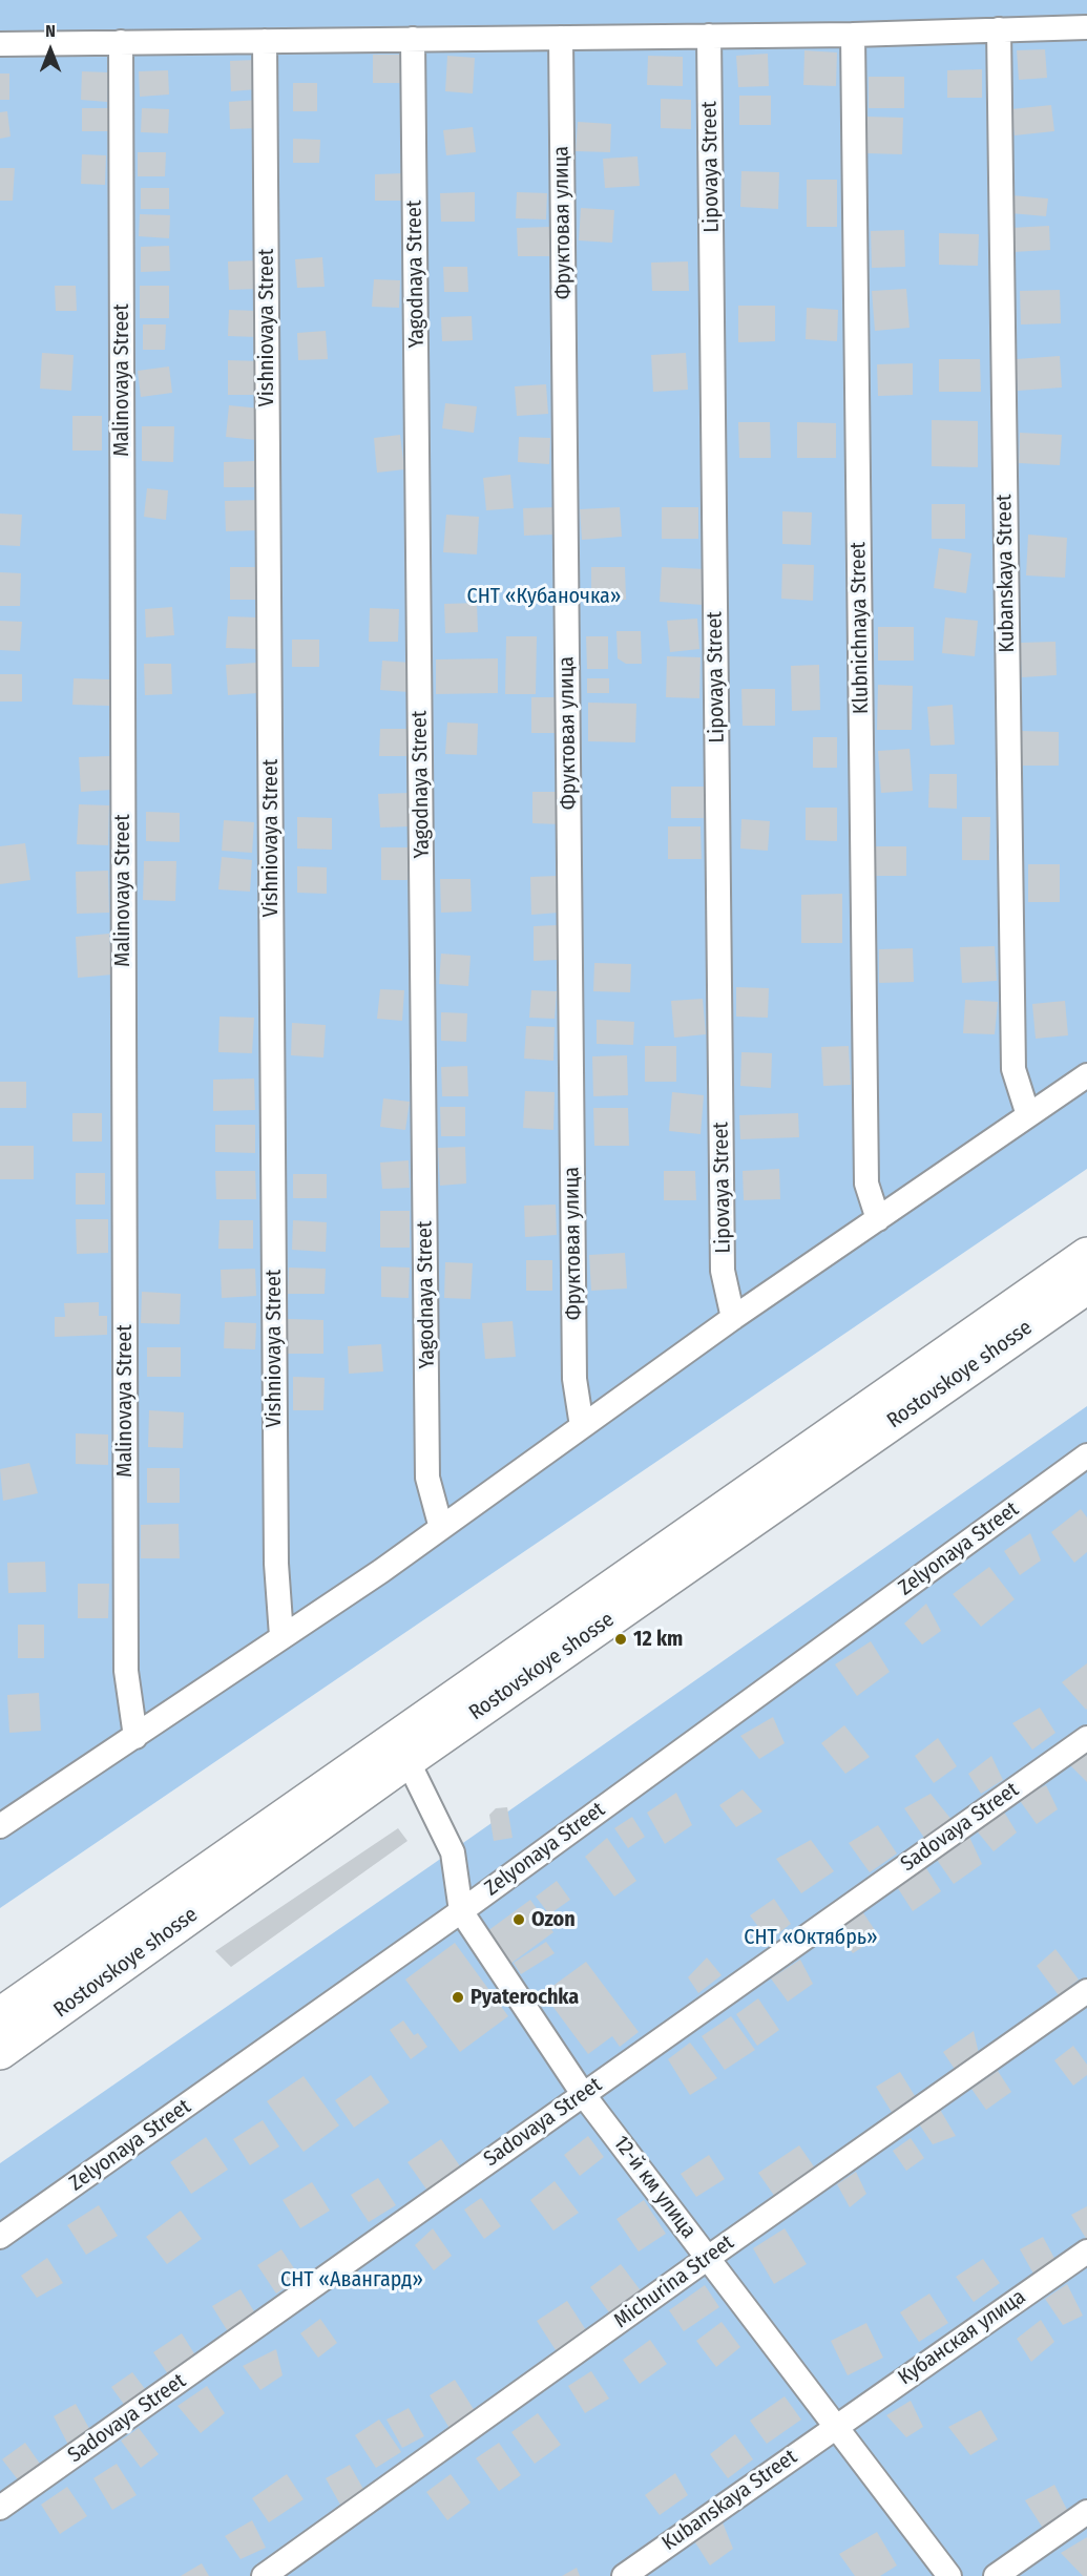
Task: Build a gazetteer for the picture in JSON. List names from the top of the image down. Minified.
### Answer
{"streets":{"highway":["Rostovskoye shosse"],"street":["Lipovaya Street","Фруктовая улица","Yagodnaya Street","Vishniovaya Street","Malinovaya Street","Kubanskaya Street","Klubnichnaya Street","Zelyonaya Street","Sadovaya Street","12-й км улица","Michurina Street","Кубанская улица"]},"crossings":[["Kubanskaya Street","12-й км улица"],["Kubanskaya Street","Кубанская улица"],["Zelyonaya Street","12-й км улица"],["Sadovaya Street","12-й км улица"],["12-й км улица","Michurina Street"],["12-й км улица","Кубанская улица"]],"parks":["СНТ «Кубаночка»","СНТ «Октябрь»","СНТ «Авангард»"],"places":["12 km","Ozon","Pyaterochka"],"north":"top"}
